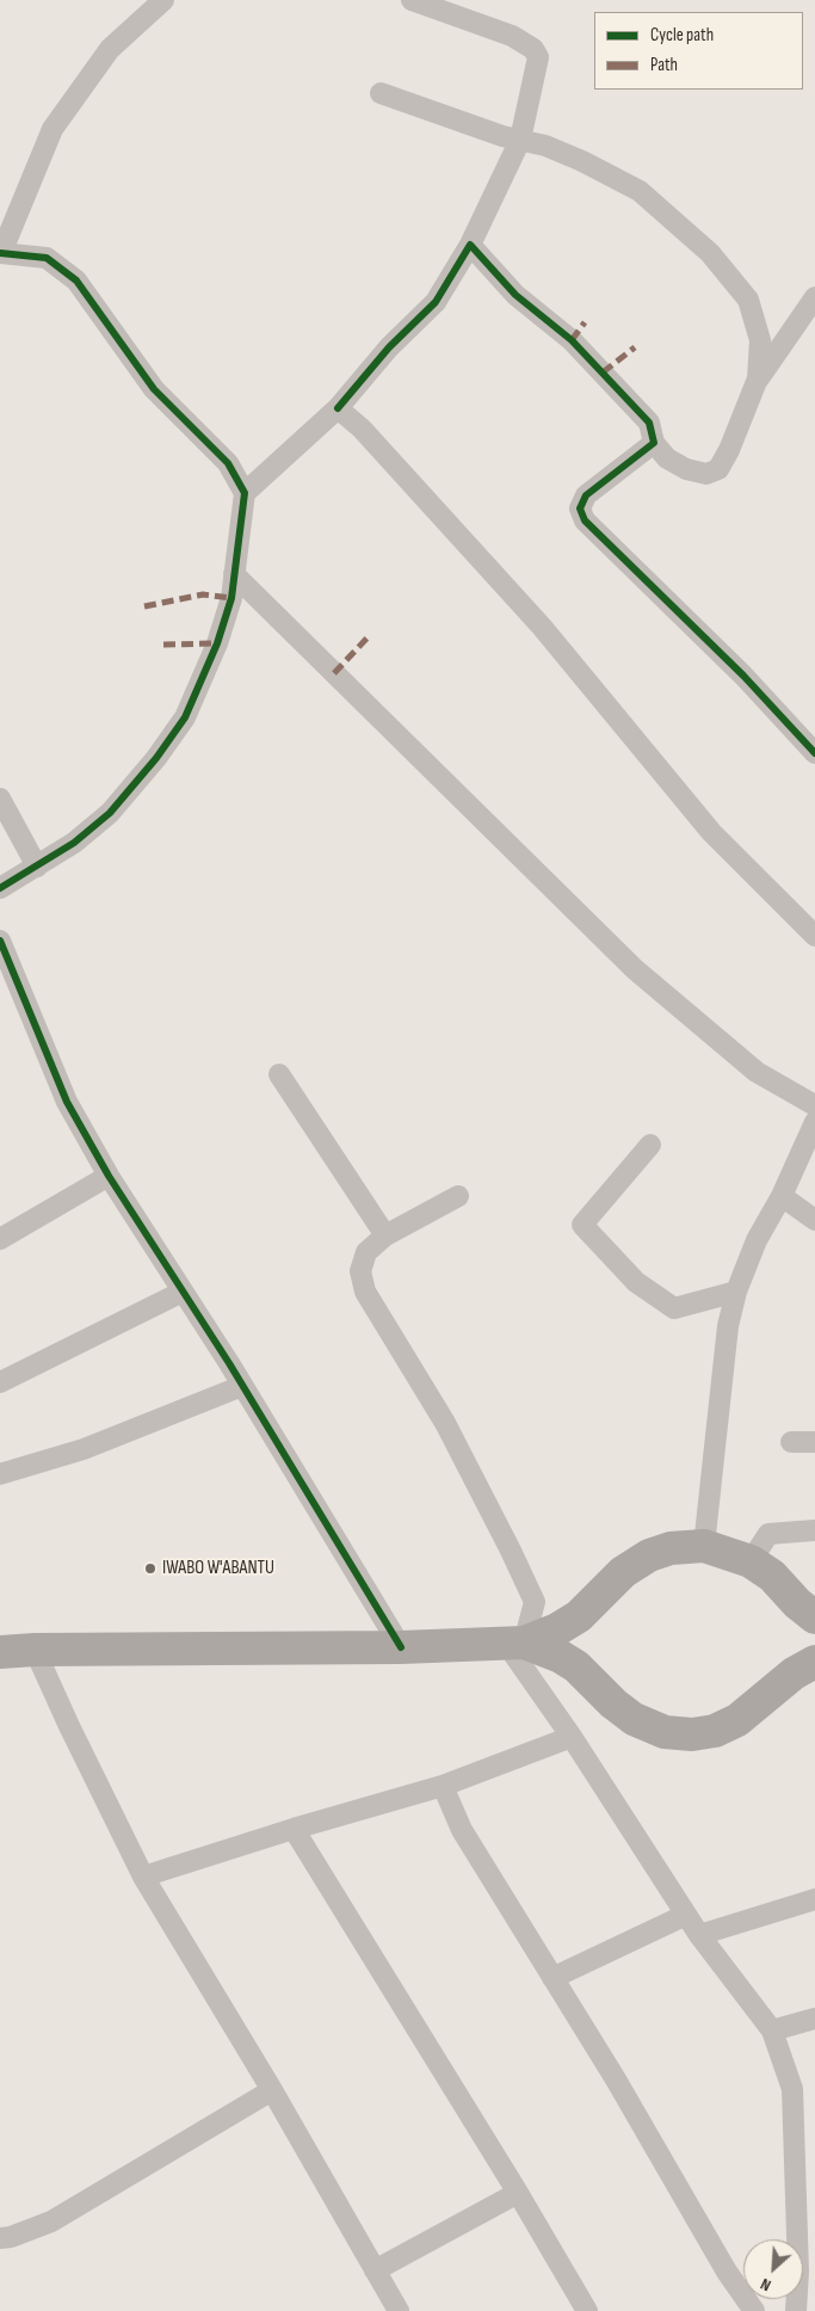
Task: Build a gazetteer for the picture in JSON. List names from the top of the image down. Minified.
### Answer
{"places":["IWABO W'ABANTU"],"legend":["Cycle path","Path"],"north":"bottom left"}
